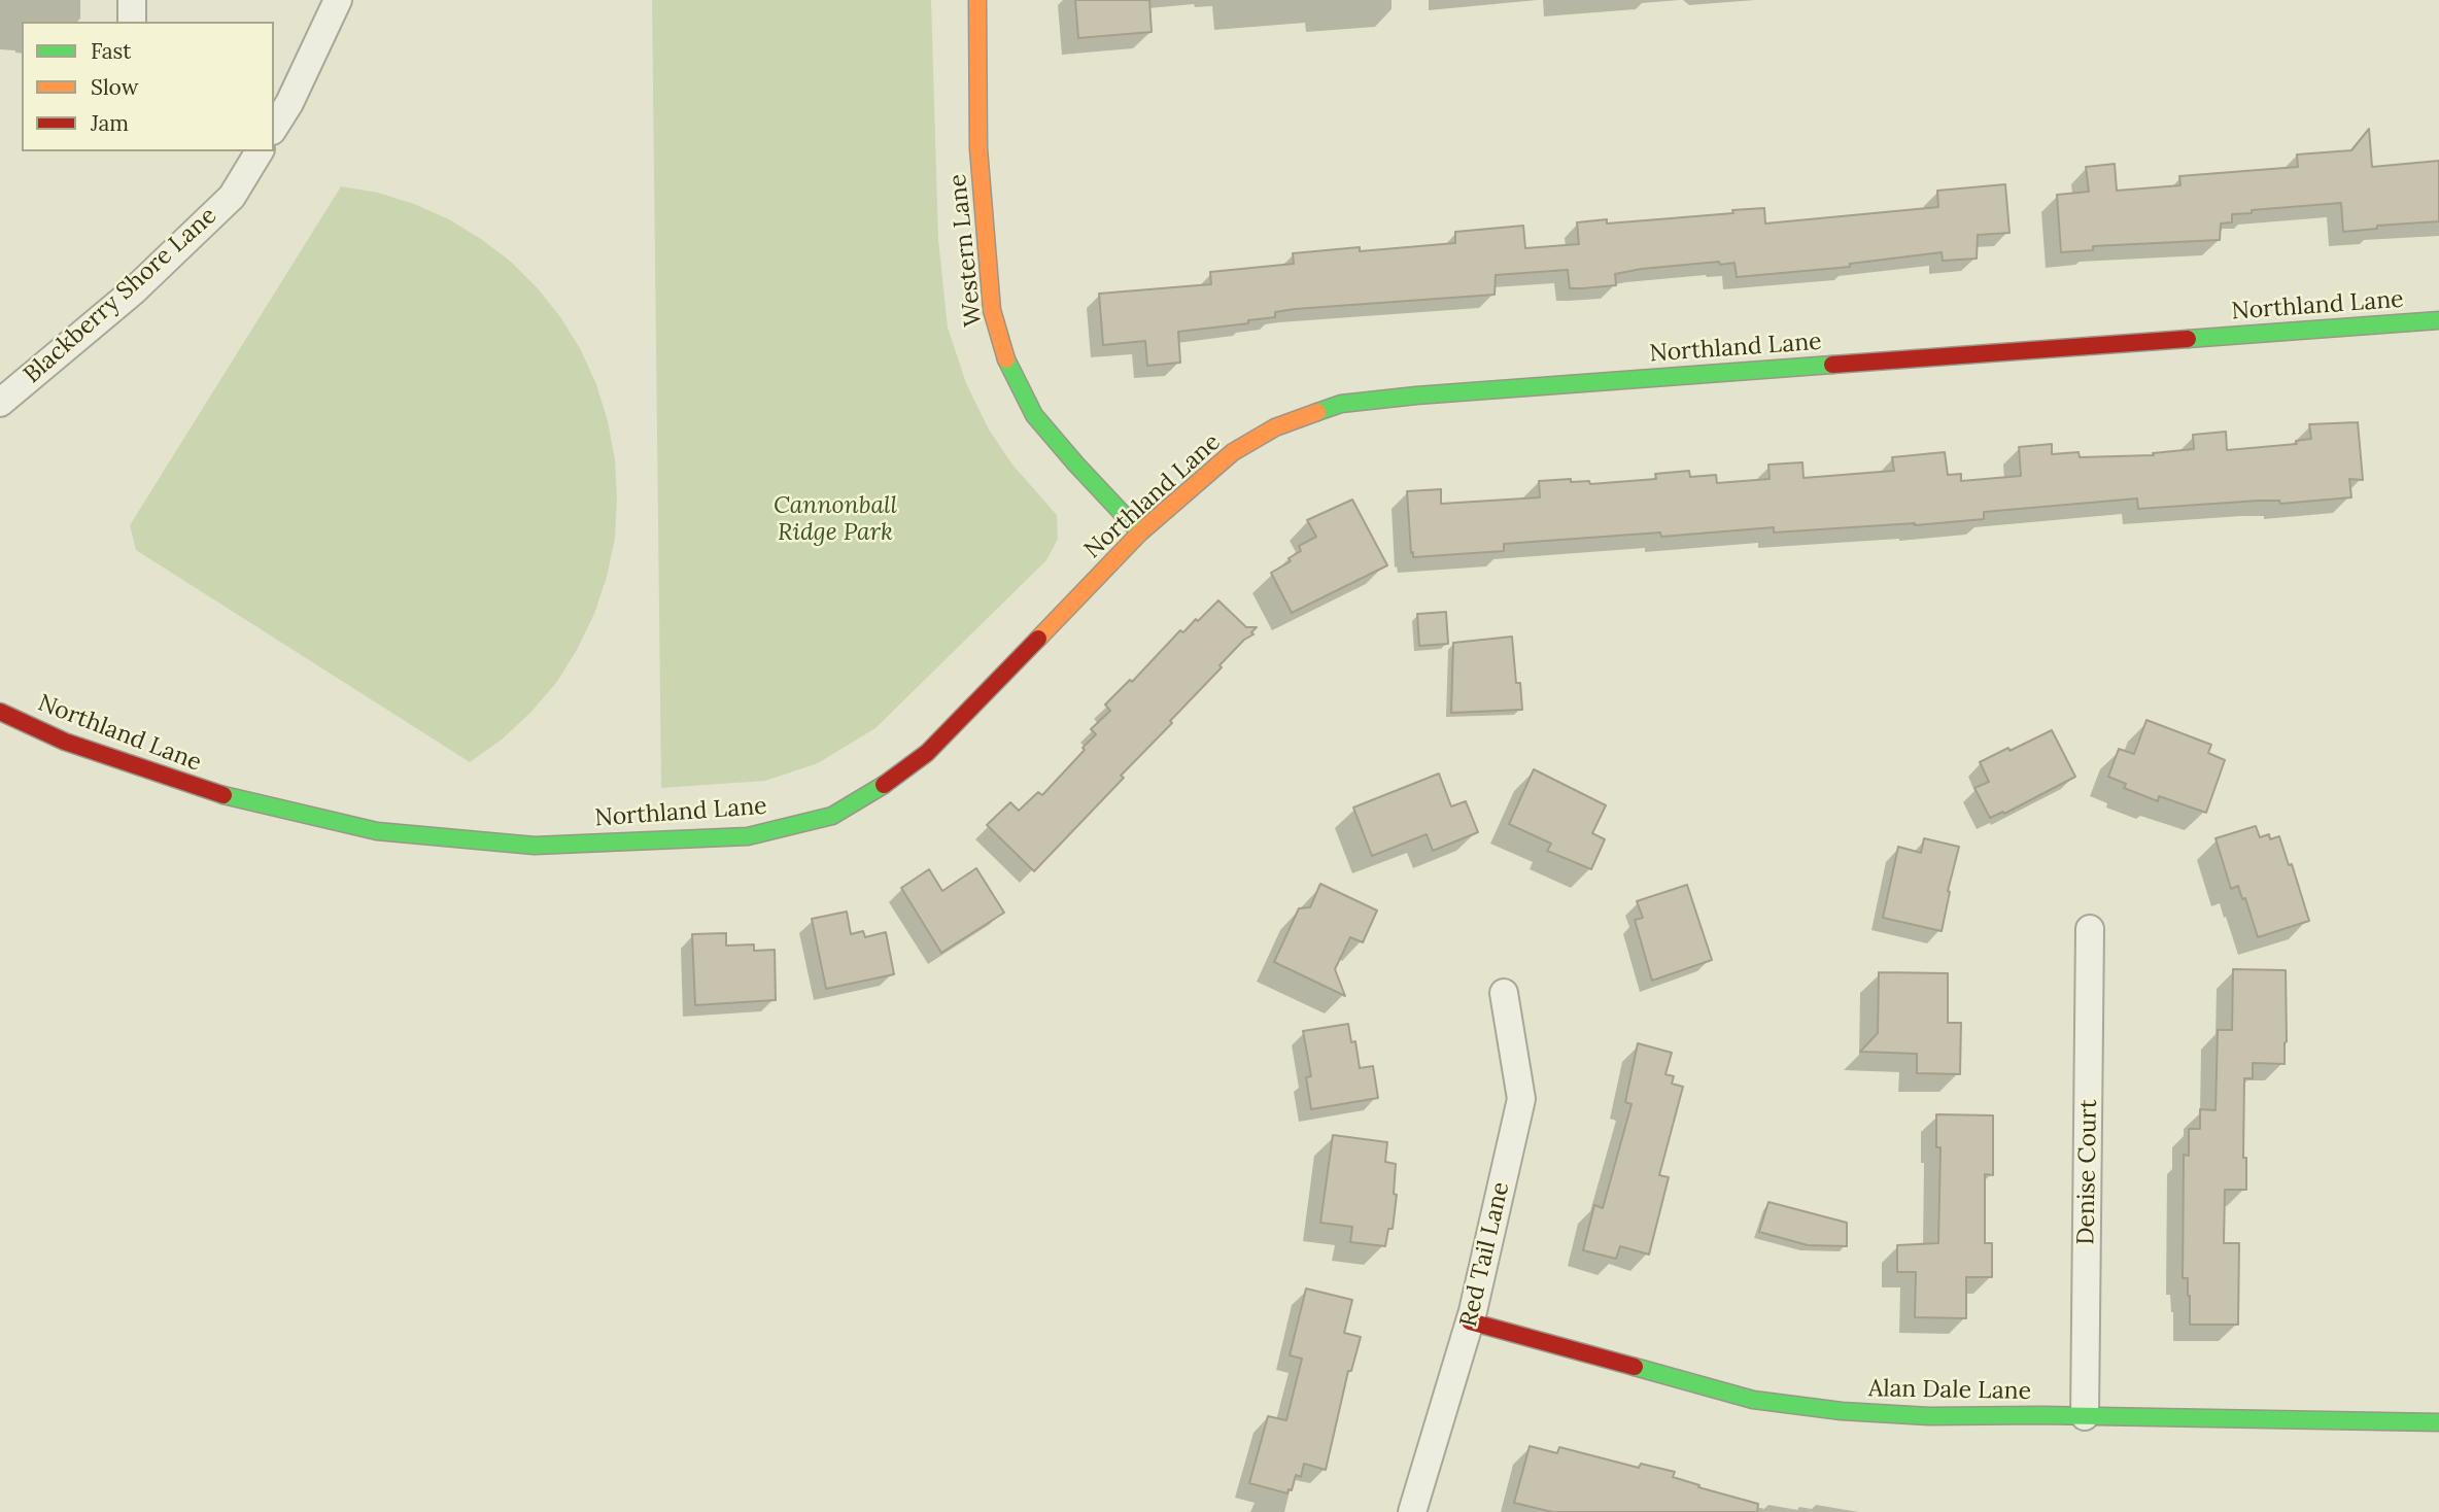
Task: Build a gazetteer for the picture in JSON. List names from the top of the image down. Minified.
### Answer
{"streets":{"street":["Western Lane","Blackberry Shore Lane","Northland Lane","Denise Court","Red Tail Lane","Alan Dale Lane"]},"crossings":[["Western Lane","Northland Lane"],["Denise Court","Alan Dale Lane"],["Red Tail Lane","Alan Dale Lane"]],"parks":["Cannonball Ridge Park"],"legend":["Fast","Slow","Jam"]}
